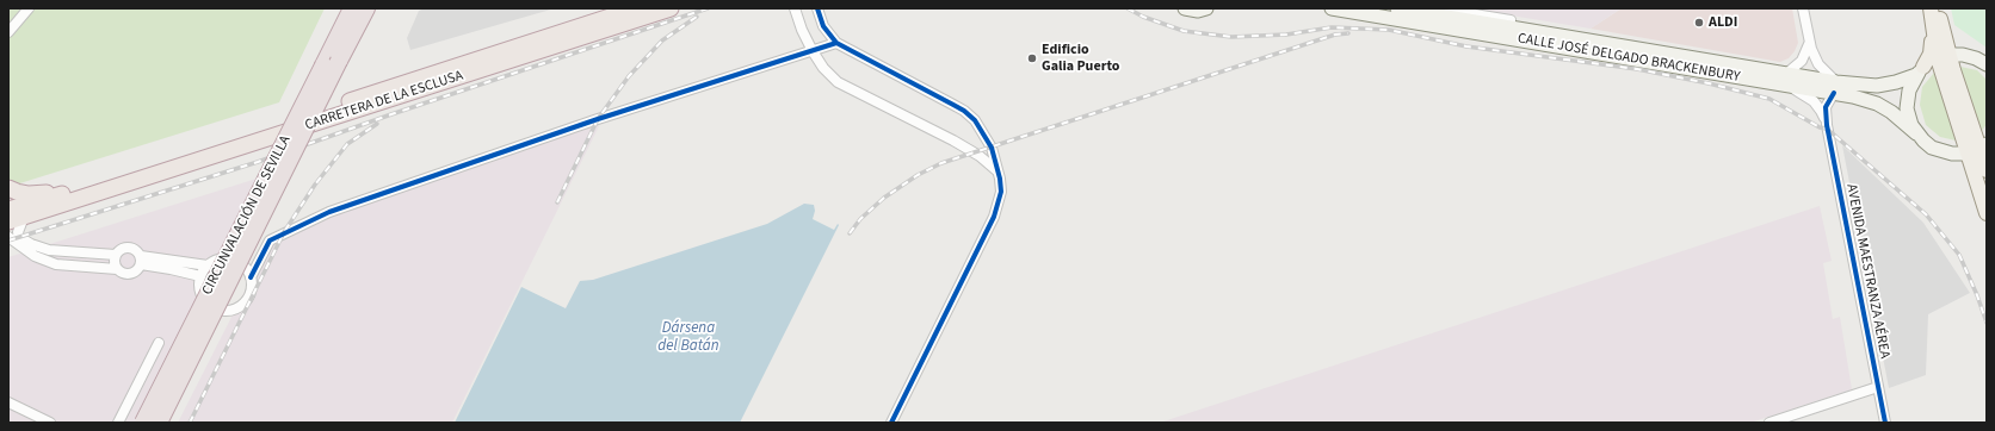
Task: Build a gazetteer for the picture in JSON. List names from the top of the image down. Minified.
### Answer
{"streets":{"highway":["CARRETERA DE LA ESCLUSA","CIRCUNVALACIÓN DE SEVILLA"],"main road":["CALLE JOSÉ DELGADO BRACKENBURY"],"street":["AVENIDA MAESTRANZA AÉREA"]},"water":["Dársena del Batán"],"places":["ALDI","Edificio Galia Puerto"]}
